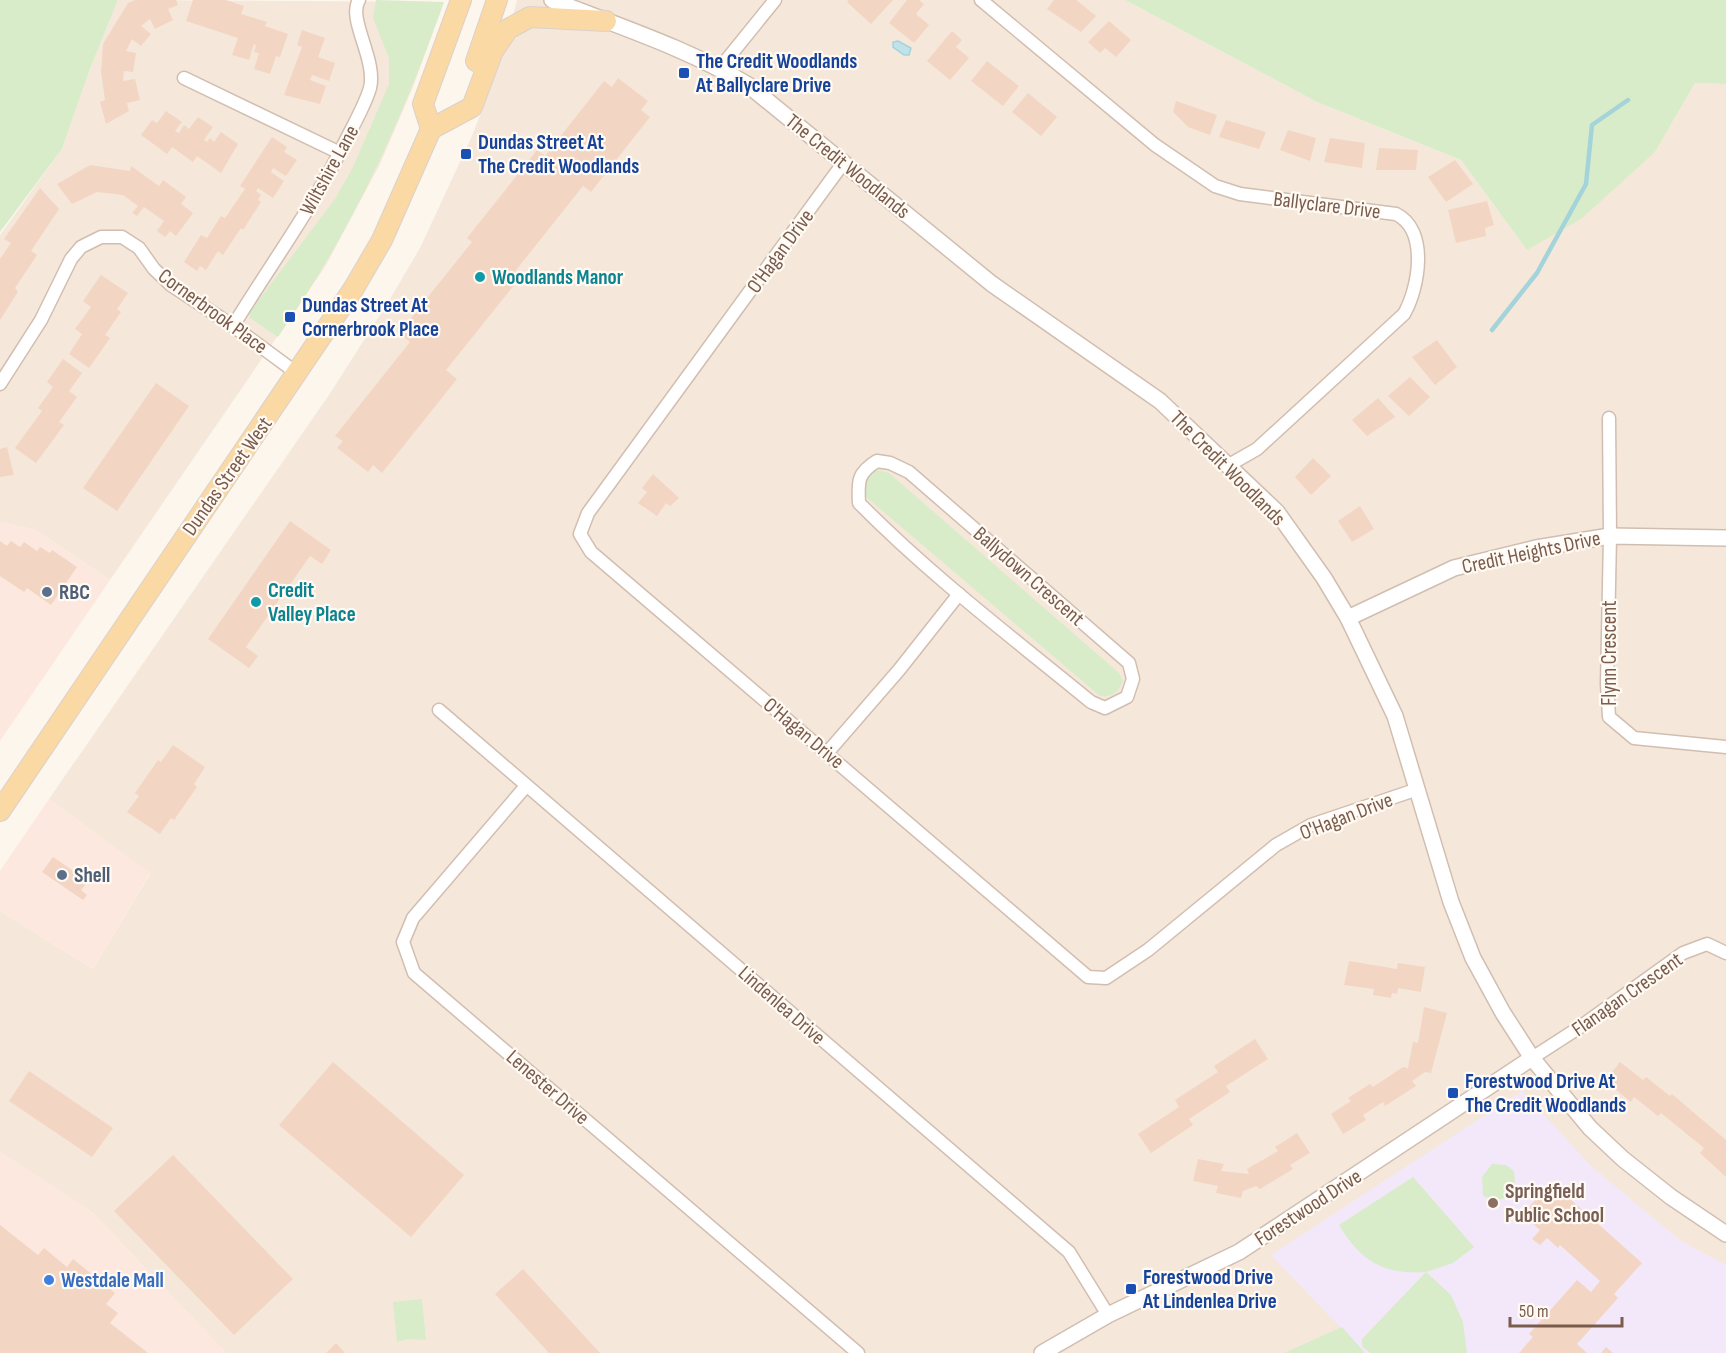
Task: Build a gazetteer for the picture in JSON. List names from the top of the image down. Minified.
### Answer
{"streets":{"main road":["Dundas Street West"],"street":["The Credit Woodlands","Wiltshire Lane","Ballyclare Drive","O'Hagan Drive","Cornerbrook Place","Credit Heights Drive","Ballydown Crescent","Flynn Crescent","Flanagan Crescent","Lindenlea Drive","Lenester Drive","Forestwood Drive"]},"crossings":[["The Credit Woodlands","Ballyclare Drive"],["The Credit Woodlands","O'Hagan Drive"],["The Credit Woodlands","Credit Heights Drive"],["The Credit Woodlands","Flanagan Crescent"],["The Credit Woodlands","Forestwood Drive"],["Wiltshire Lane","Cornerbrook Place"],["Cornerbrook Place","Dundas Street West"],["Credit Heights Drive","Flynn Crescent"],["Flanagan Crescent","Forestwood Drive"],["Lindenlea Drive","Lenester Drive"],["Lindenlea Drive","Forestwood Drive"]],"places":{"transit":["The Credit Woodlands At Ballyclare Drive","Dundas Street At The Credit Woodlands","Dundas Street At Cornerbrook Place","Forestwood Drive At The Credit Woodlands","Forestwood Drive At Lindenlea Drive"],"other":["Woodlands Manor","RBC","Credit Valley Place","Shell","Springfield Public School","Westdale Mall"]},"scale_bar":"50 m"}
